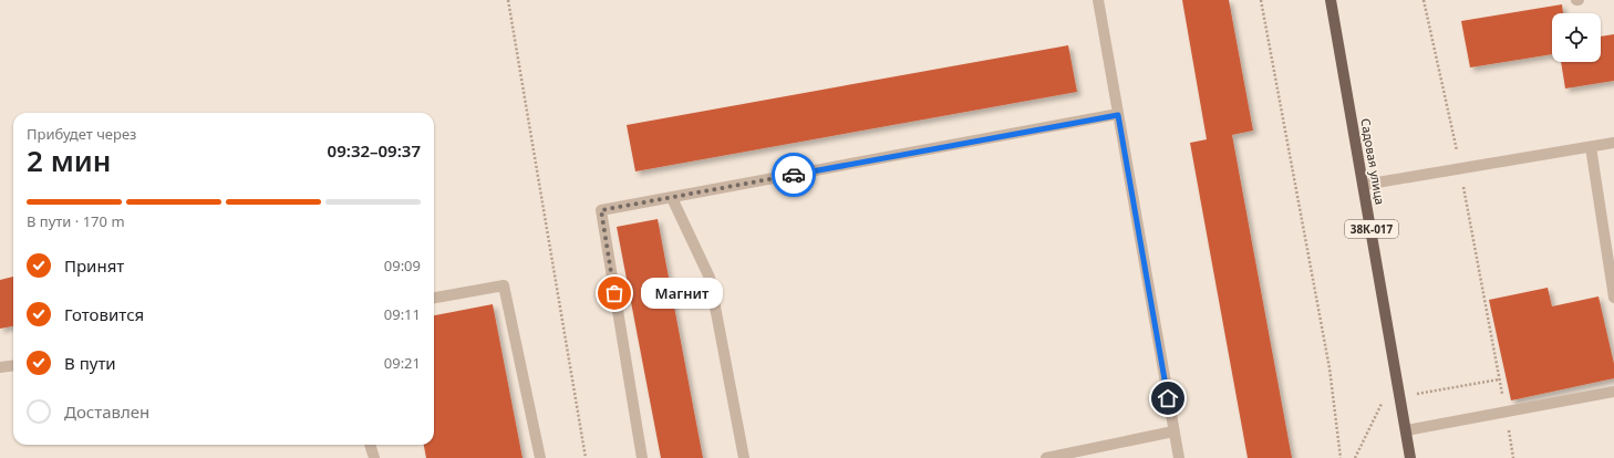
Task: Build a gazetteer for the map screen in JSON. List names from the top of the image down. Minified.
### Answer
{"streets":{"main road":["Садовая улица","38К-017"]},"places":["Магнит"],"page":{"heading":["2 мин","Прибудет через","09:32–09:37"],"bar":"В пути · 170 m","list":[["Принят","09:09"],["Готовится","09:11"],["В пути","09:21"],"Доставлен"],"bubble":"Магнит"}}
